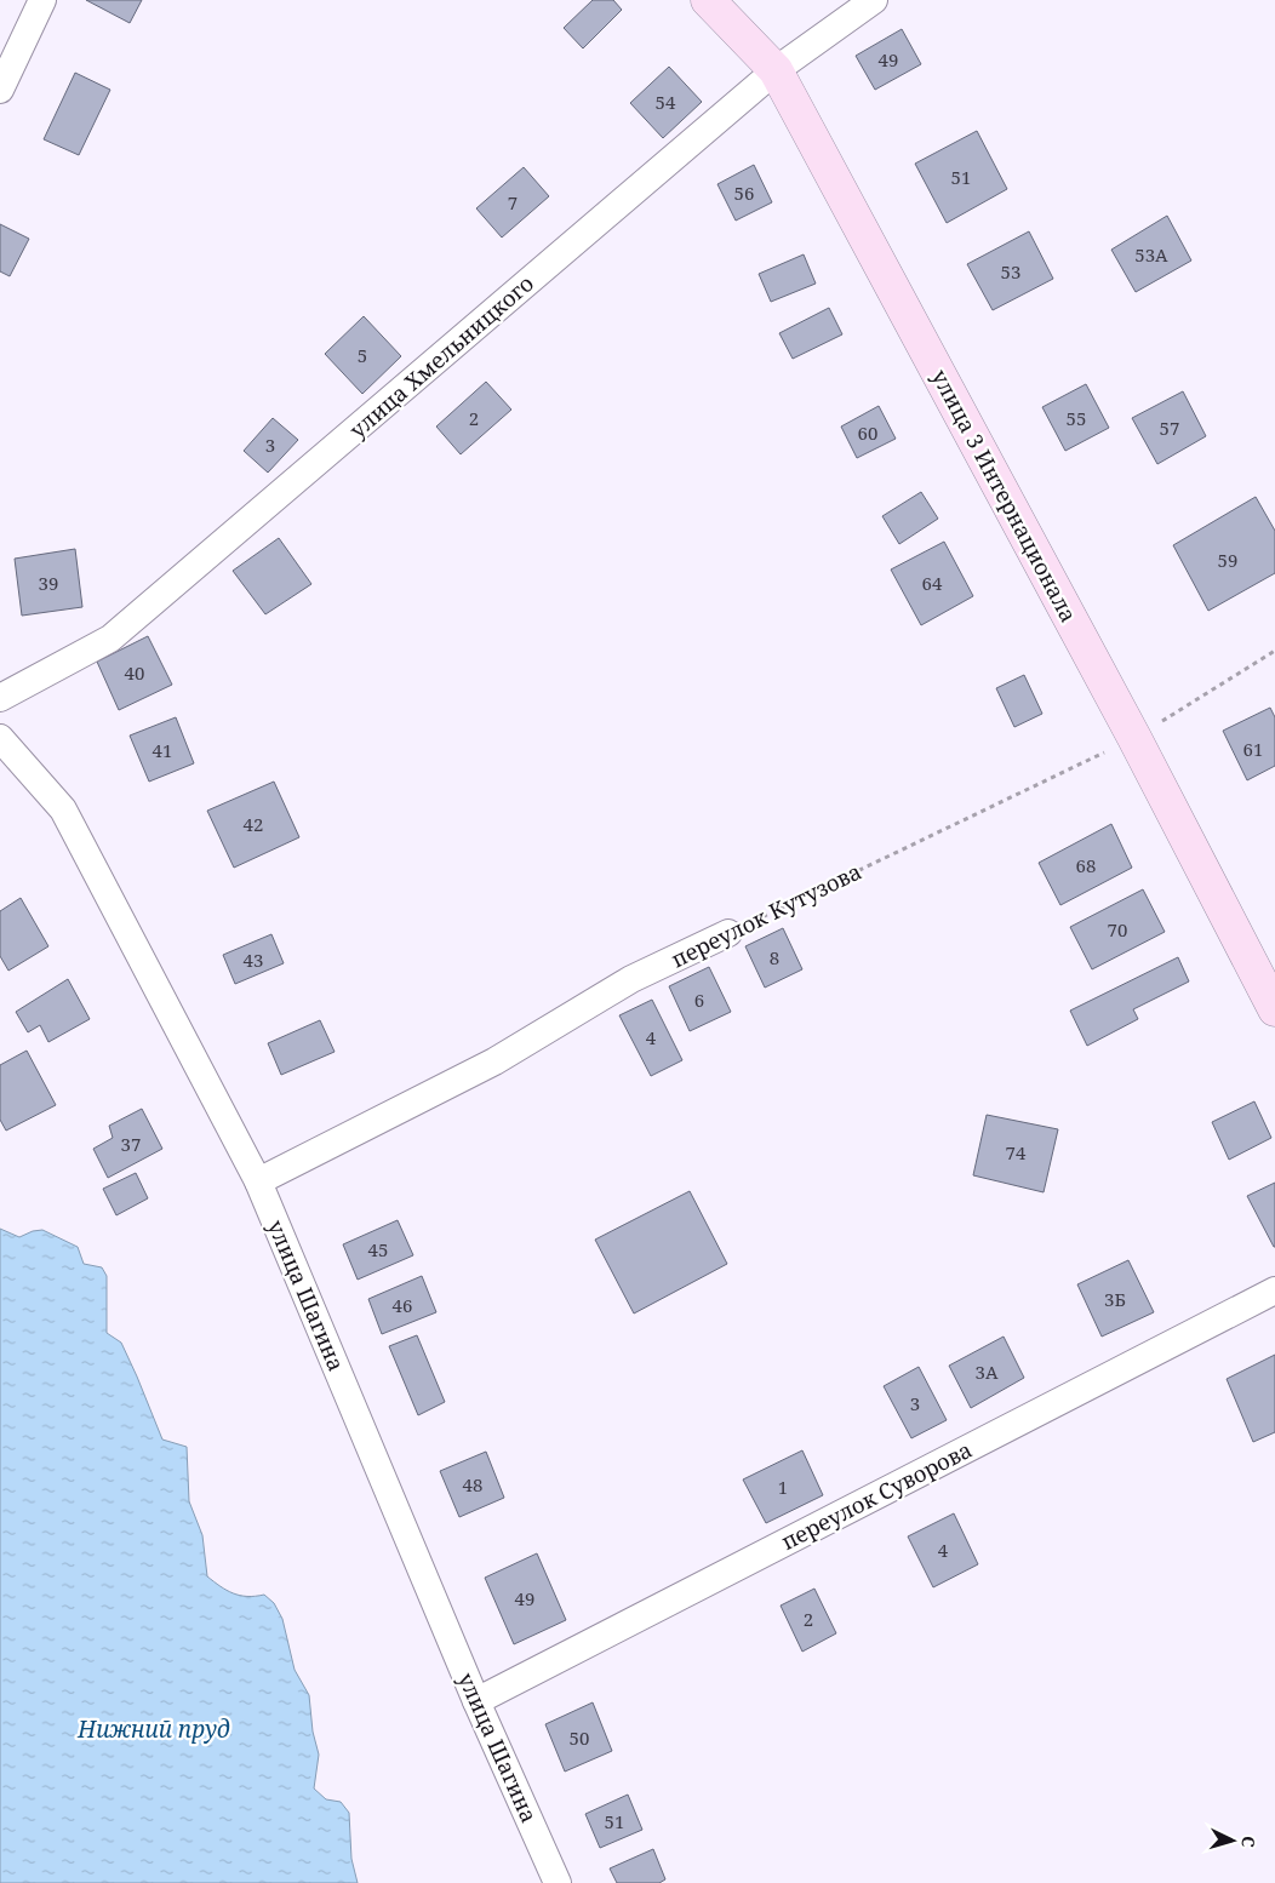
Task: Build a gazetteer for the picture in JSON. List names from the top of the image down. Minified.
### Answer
{"streets":{"street":["улица Хмельницкого","улица 3 Интернационала","переулок Кутузова","улица Шагина","переулок Суворова"]},"crossings":[["улица Хмельницкого","улица 3 Интернационала"],["улица 3 Интернационала","переулок Кутузова"],["переулок Кутузова","улица Шагина"],["улица Шагина","переулок Суворова"]],"water":["Нижний пруд"],"house_numbers":["49","54","51","56","7","53А","53","5","2","55","57","60","3","59","39","64","40","61","41","42","68","70","8","43","6","4","37","74","45","3Б","46","3А","3","48","1","4","49","2","50","51"],"north":"right"}
